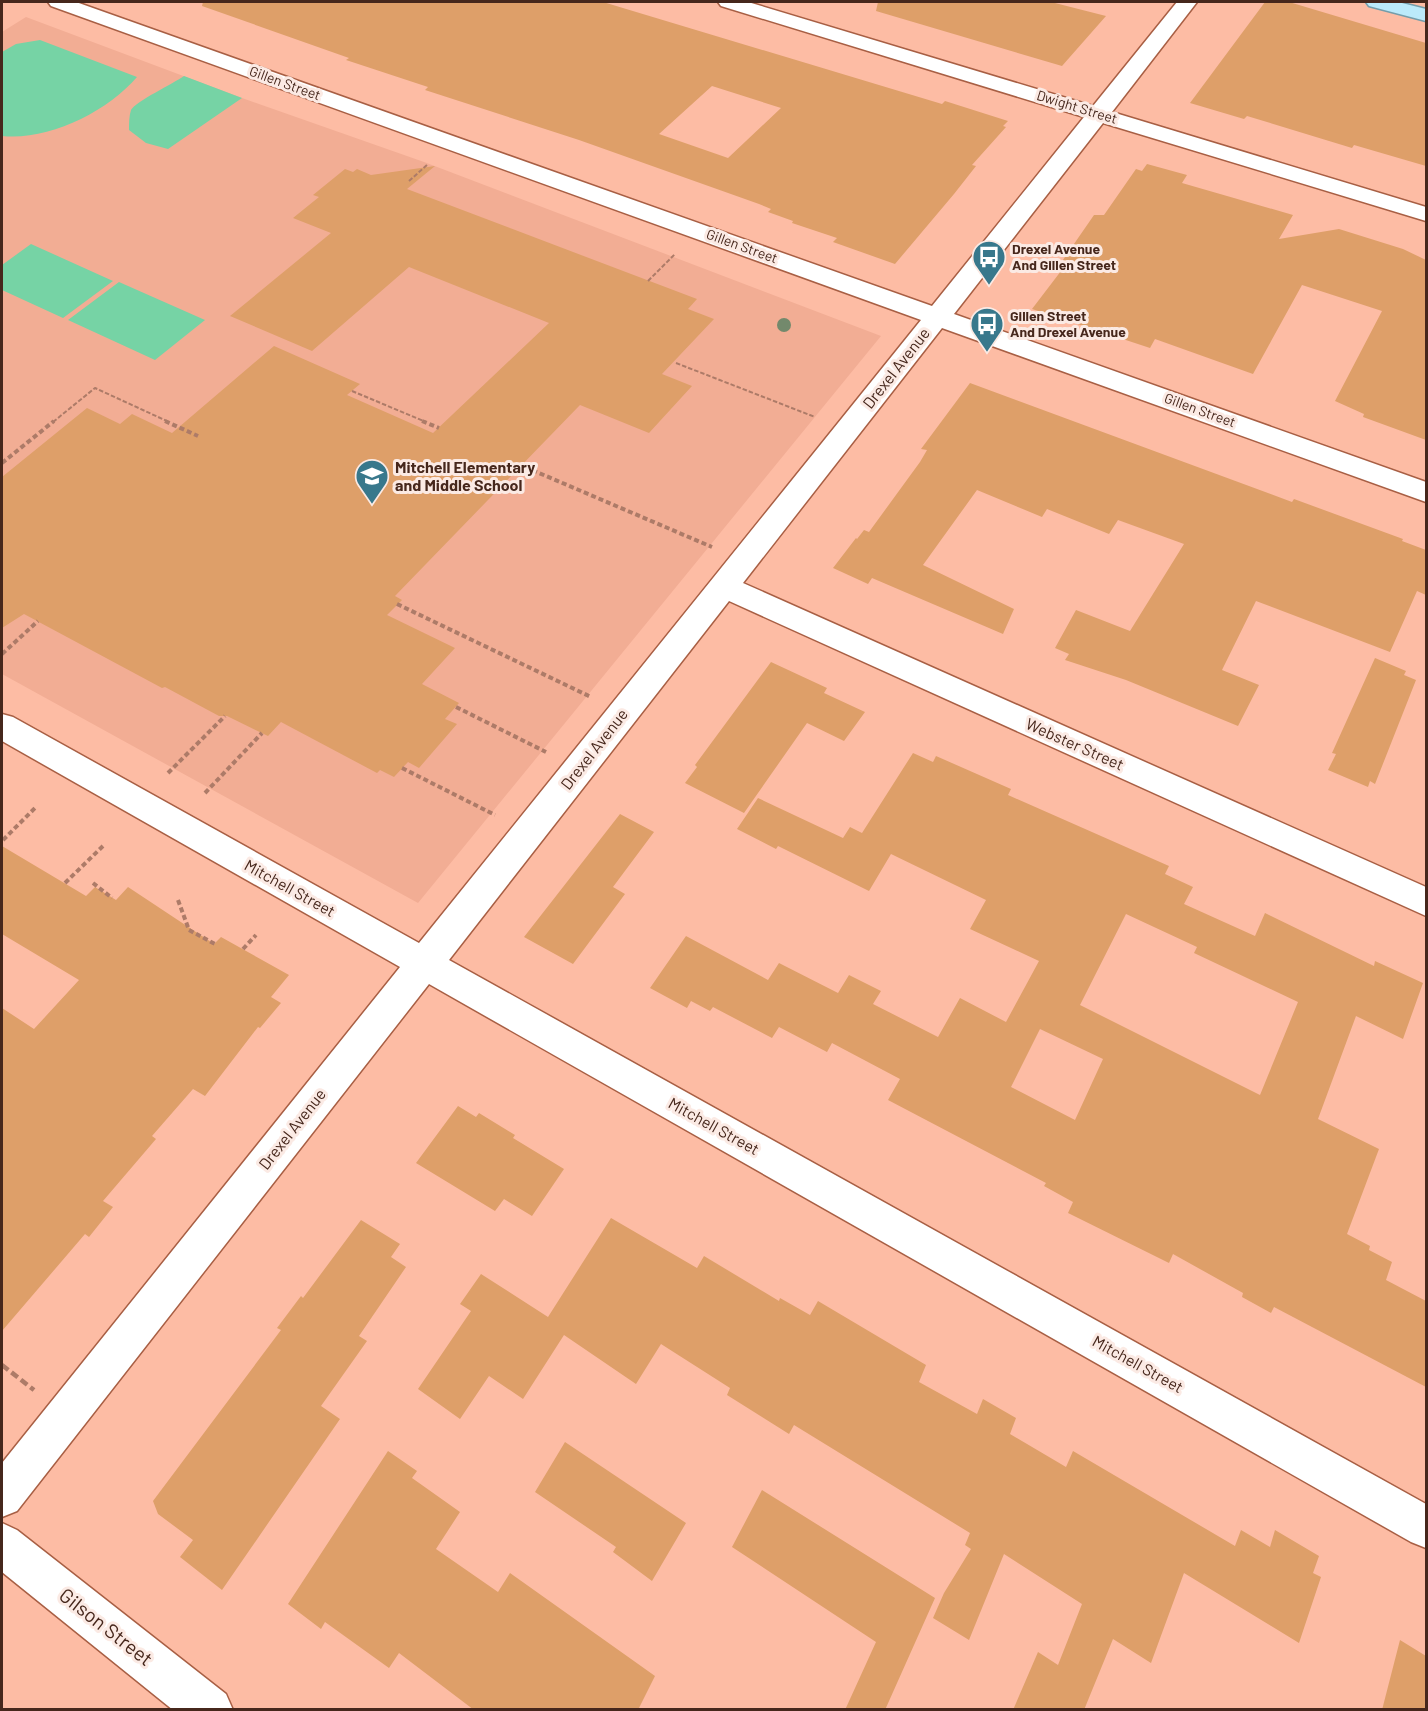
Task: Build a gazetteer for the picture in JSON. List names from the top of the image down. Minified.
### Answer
{"streets":{"street":["Gillen Street","Dwight Street","Drexel Avenue","Webster Street","Mitchell Street","Gilson Street"]},"crossings":[["Gillen Street","Drexel Avenue"],["Dwight Street","Drexel Avenue"],["Drexel Avenue","Webster Street"],["Drexel Avenue","Mitchell Street"]],"places":{"bus stop":["Drexel Avenue And Gillen Street","Gillen Street And Drexel Avenue"],"school or university":["Mitchell Elementary and Middle School"]}}
